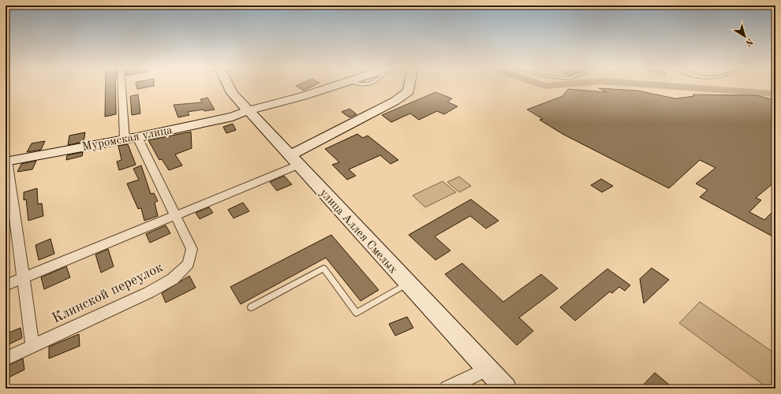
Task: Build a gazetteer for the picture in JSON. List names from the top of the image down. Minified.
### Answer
{"streets":{"main road":["Муромская улица","улица Аллея Смелых"],"street":["Клинской переулок"]},"crossings":[["Муромская улица","улица Аллея Смелых"],["Муромская улица","Клинской переулок"]],"north":"bottom right"}
